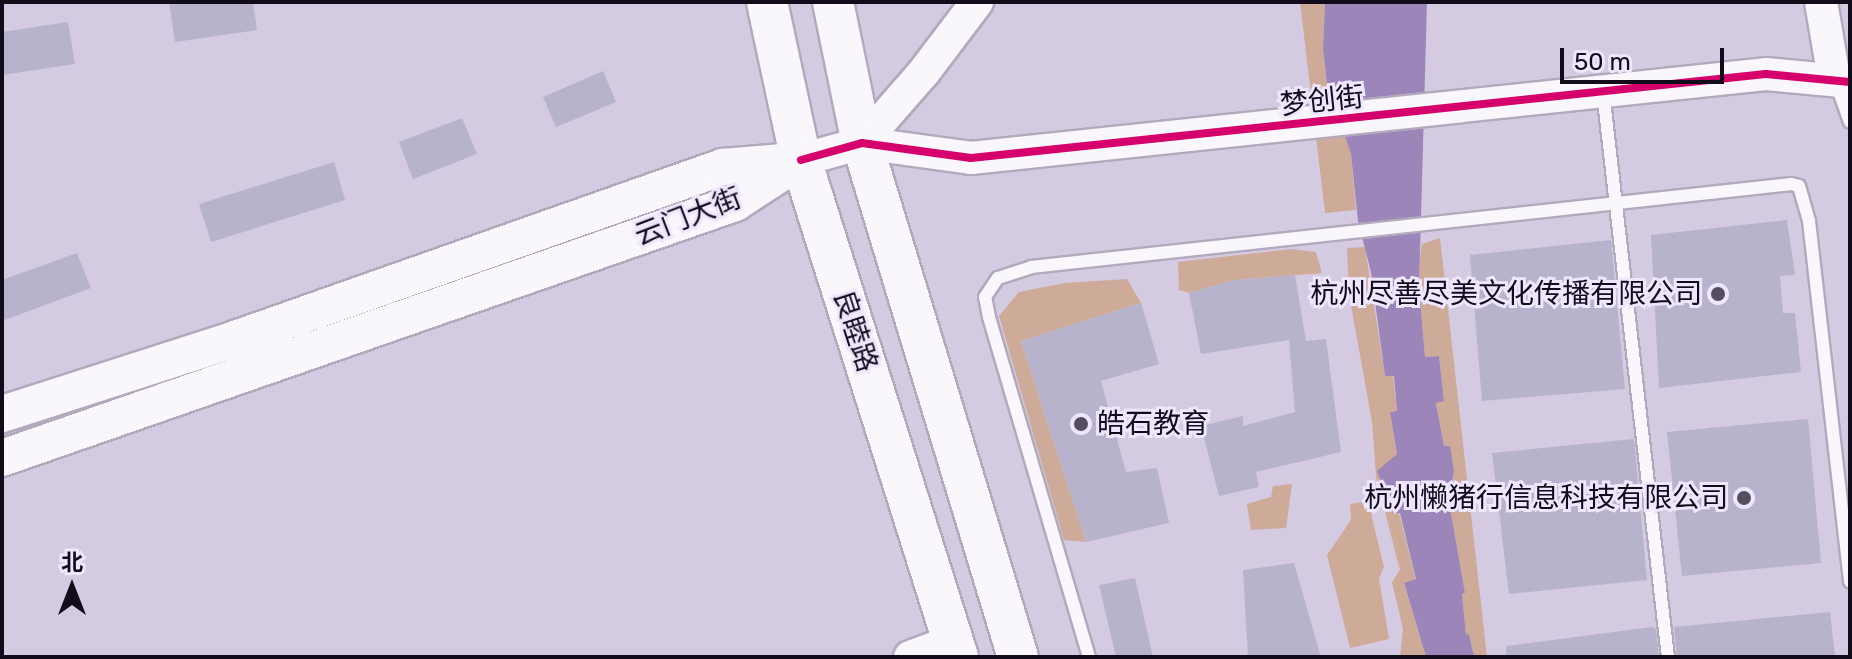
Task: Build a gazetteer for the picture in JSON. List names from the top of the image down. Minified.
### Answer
{"streets":{"main road":["云门大街","良睦路"],"street":["梦创街"]},"crossings":[["梦创街","云门大街"],["梦创街","良睦路"],["云门大街","良睦路"]],"places":["杭州尽善尽美文化传播有限公司","皓石教育","杭州懒猪行信息科技有限公司"],"scale_bar":"50 m","north":"top"}
